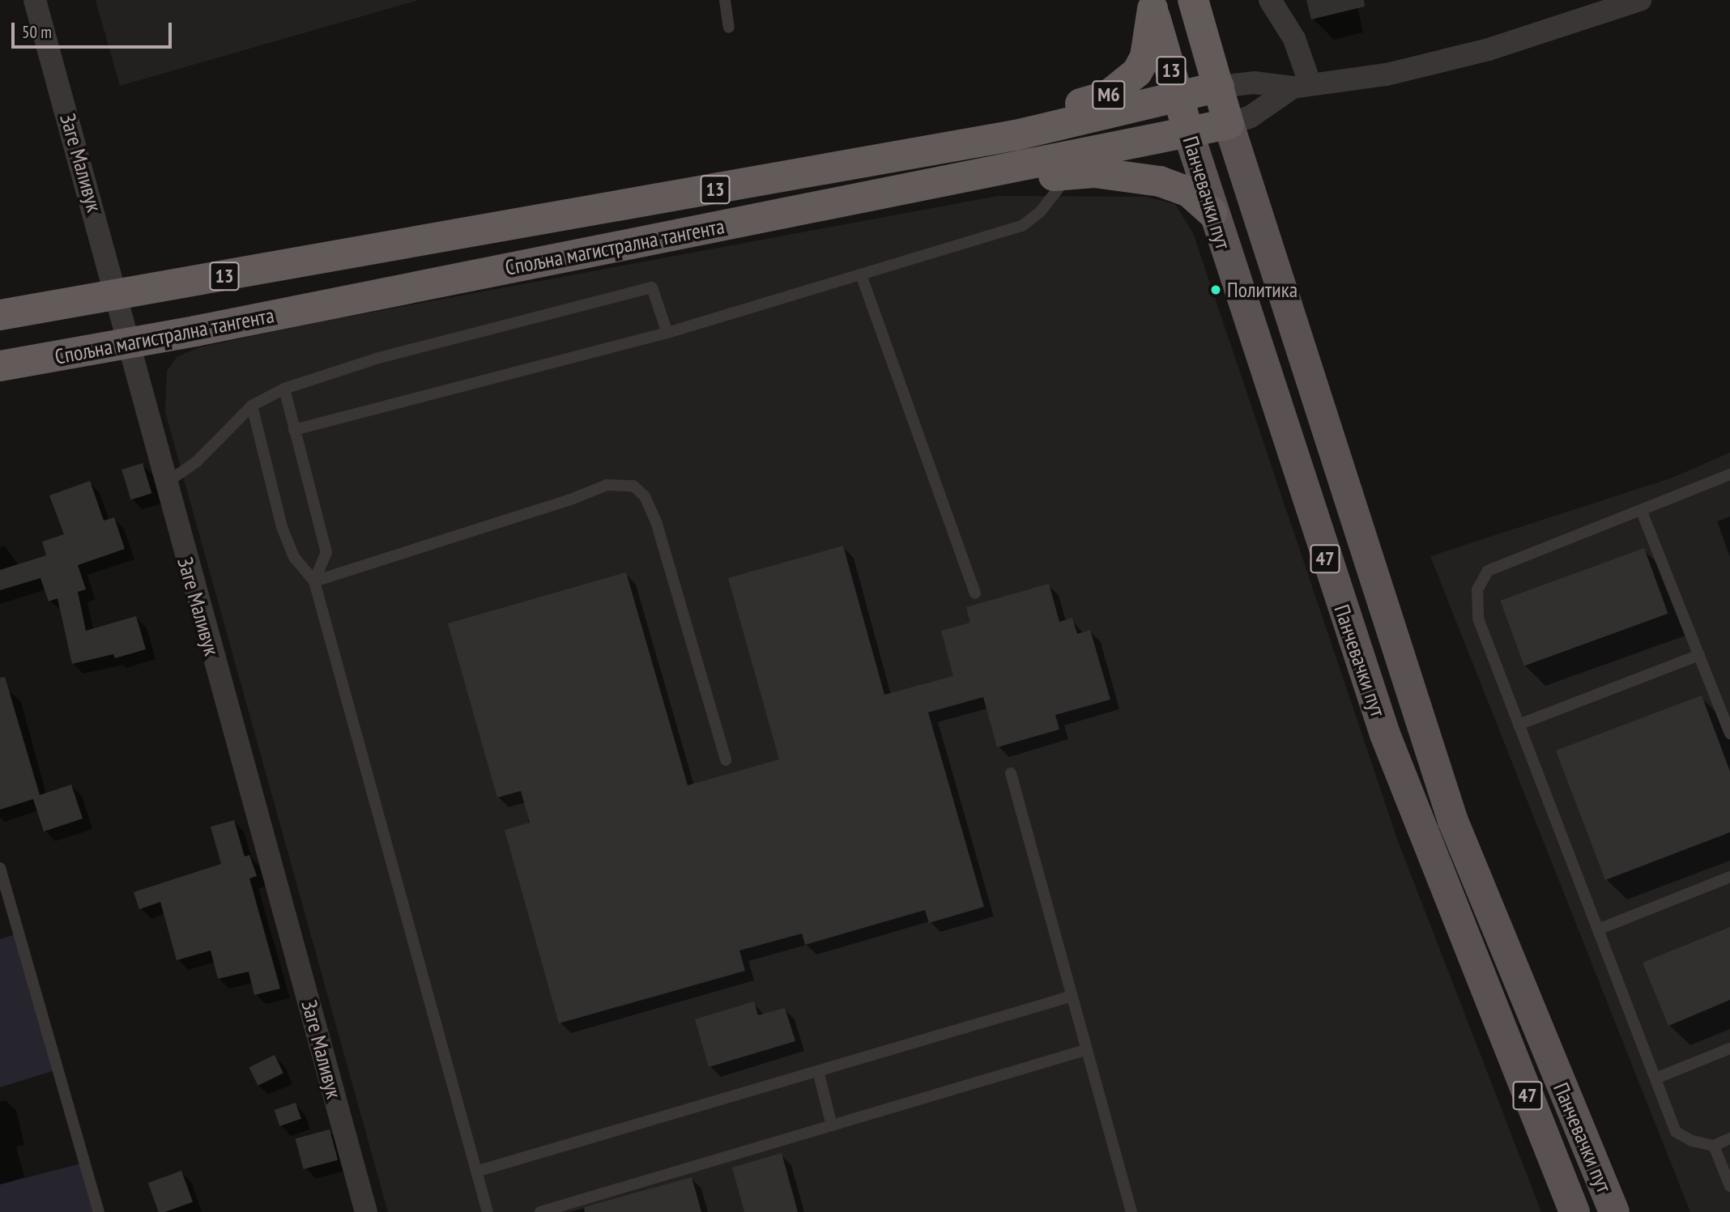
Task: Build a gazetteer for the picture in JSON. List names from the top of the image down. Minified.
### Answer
{"streets":{"highway":["13","M6","Панчевачки пут","Спољна магистрална тангента"],"main road":["47"],"street":["Заге Маливук"]},"crossings":[["M6","Панчевачки пут"],["M6","Спољна магистрална тангента"],["Заге Маливук","Спољна магистрална тангента"],["Панчевачки пут","Спољна магистрална тангента"]],"places":["Политика"],"scale_bar":"50 m"}
